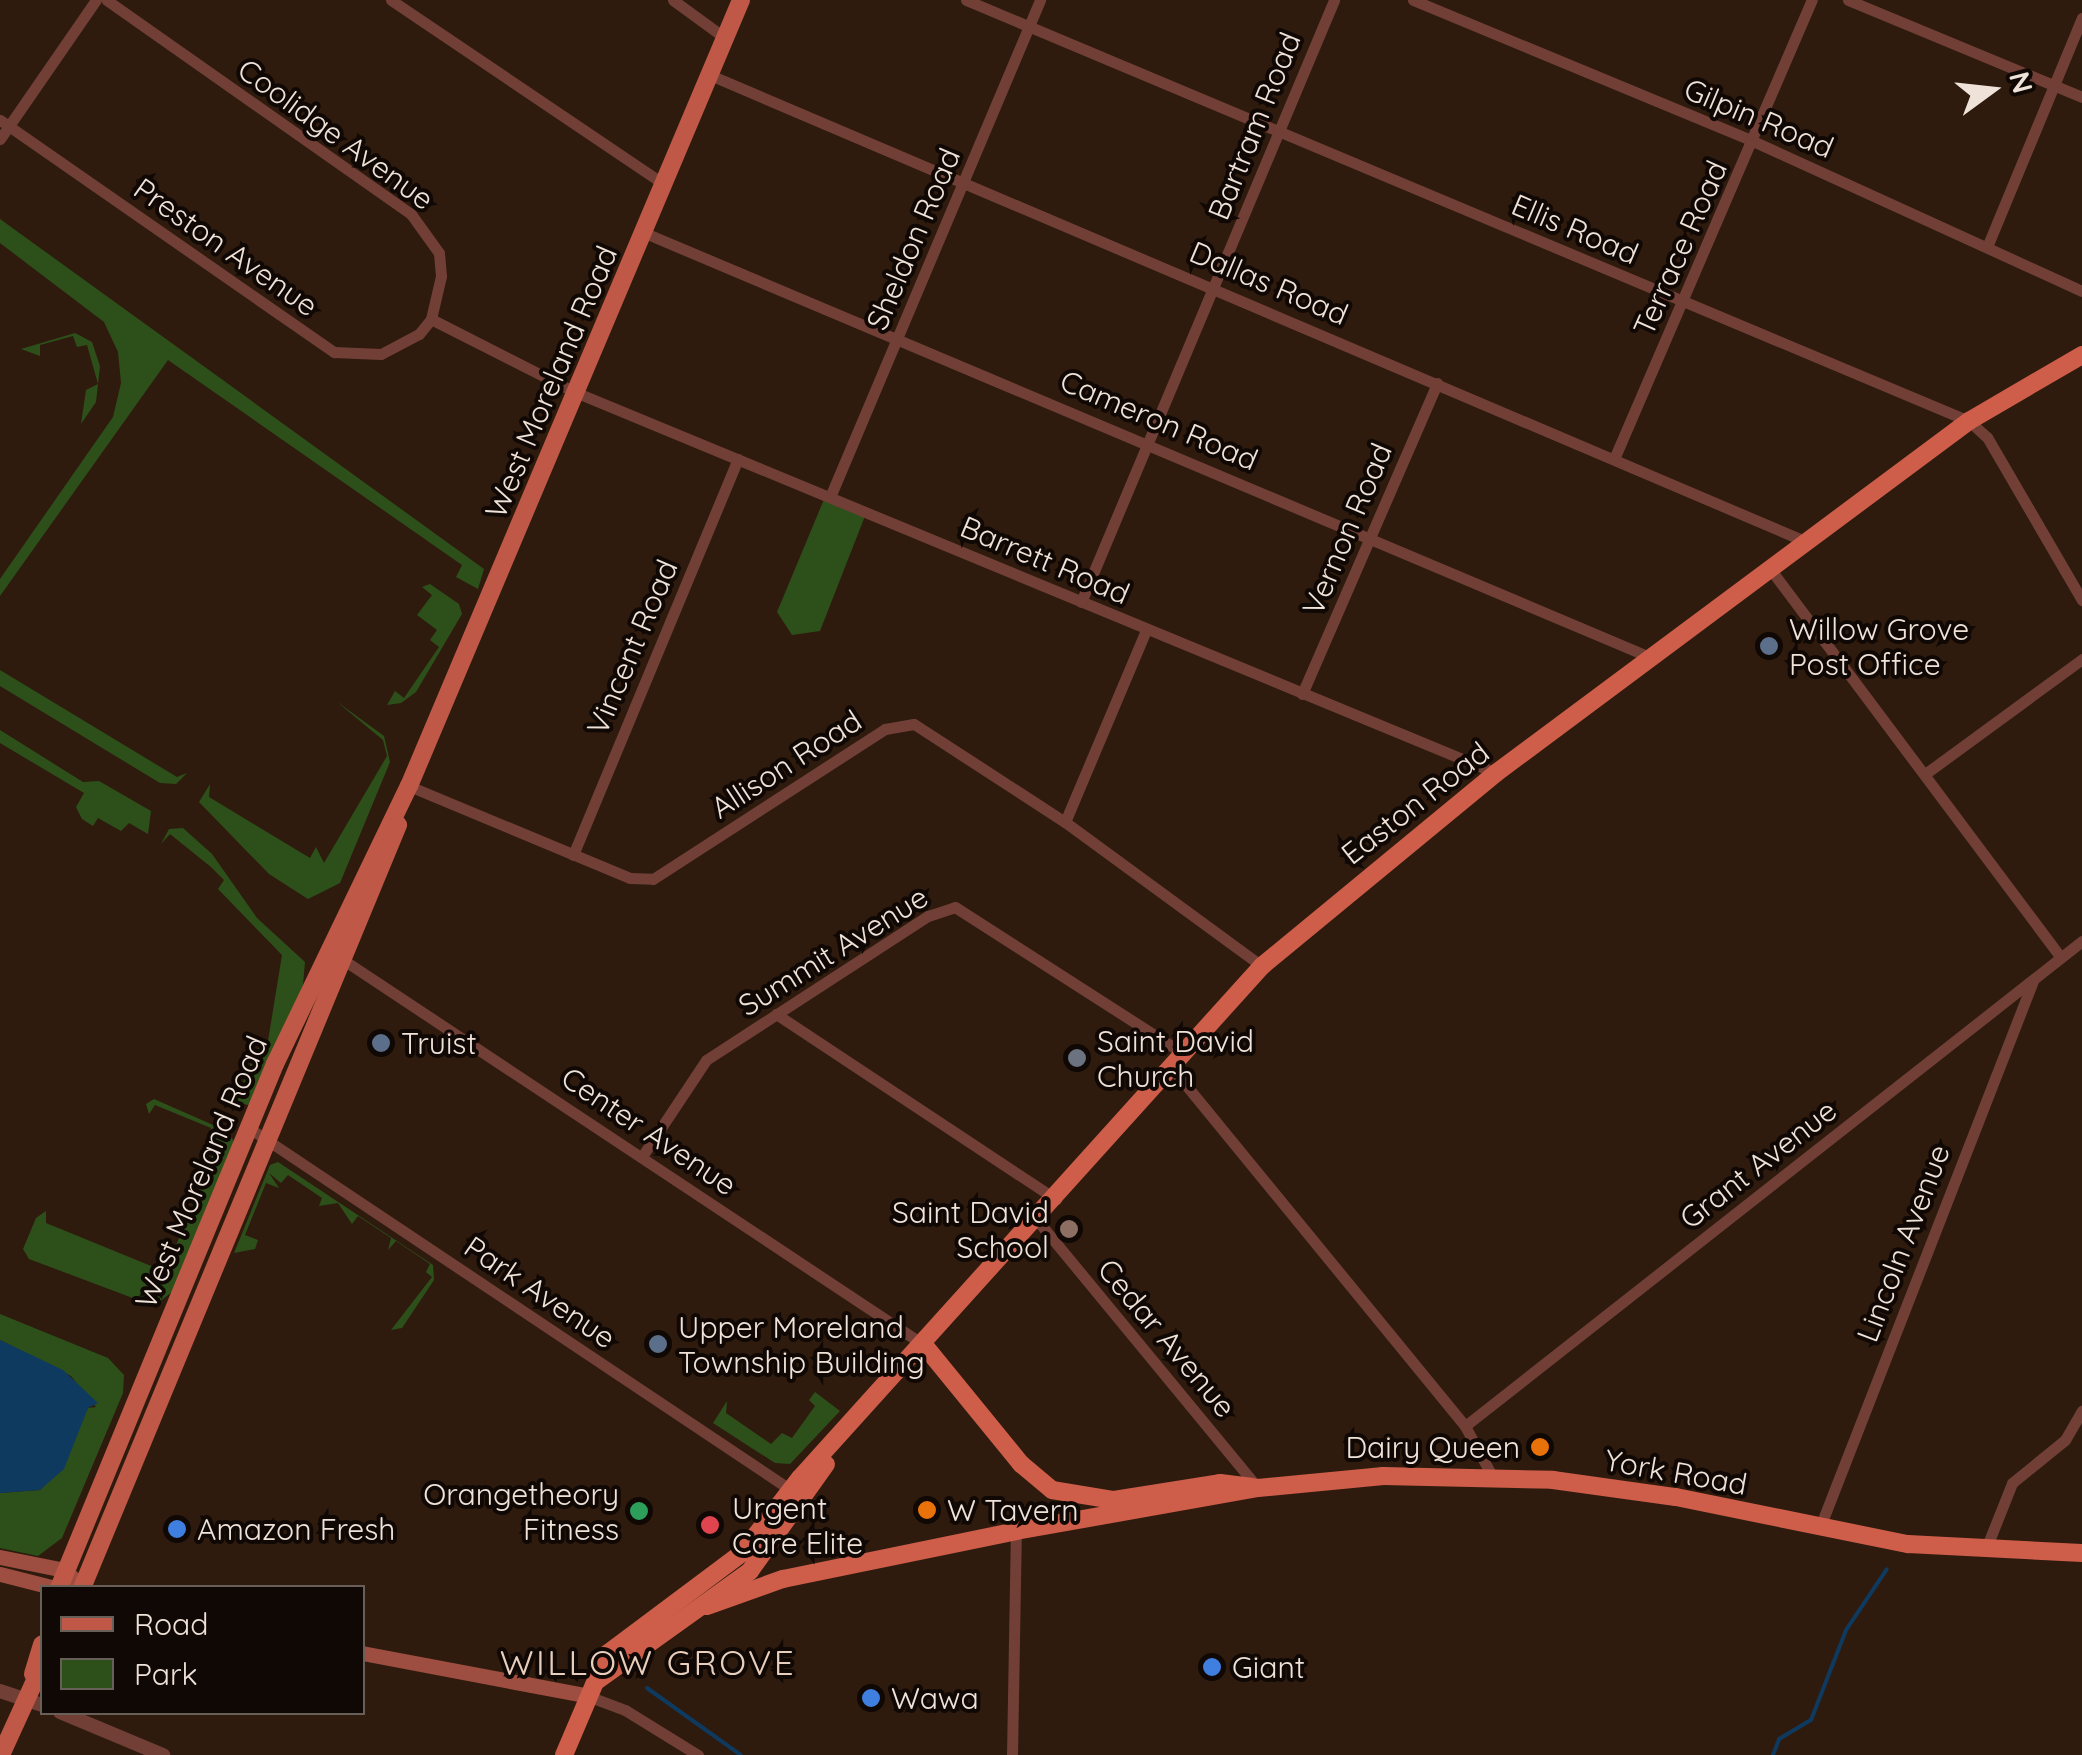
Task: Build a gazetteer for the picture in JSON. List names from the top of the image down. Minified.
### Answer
{"streets":{"highway":["Easton Road","York Road"],"main road":["West Moreland Road"],"street":["Gilpin Road","Bartram Road","Coolidge Avenue","Ellis Road","Sheldon Road","Preston Avenue","Terrace Road","Dallas Road","Cameron Road","Vernon Road","Barrett Road","Vincent Road","Allison Road","Summit Avenue","Center Avenue","Grant Avenue","Lincoln Avenue","Park Avenue","Cedar Avenue"]},"crossings":[["Gilpin Road","Terrace Road"],["Bartram Road","Ellis Road"],["Bartram Road","Dallas Road"],["Bartram Road","Cameron Road"],["Bartram Road","Barrett Road"],["Coolidge Avenue","Preston Avenue"],["Ellis Road","Sheldon Road"],["Ellis Road","Terrace Road"],["Ellis Road","Easton Road"],["Sheldon Road","Dallas Road"],["Sheldon Road","Cameron Road"],["Sheldon Road","Barrett Road"],["Terrace Road","Dallas Road"],["Dallas Road","West Moreland Road"],["Dallas Road","Vernon Road"],["Dallas Road","Easton Road"],["West Moreland Road","Cameron Road"],["West Moreland Road","Barrett Road"],["West Moreland Road","Allison Road"],["West Moreland Road","Center Avenue"],["West Moreland Road","Park Avenue"],["Cameron Road","Vernon Road"],["Cameron Road","Easton Road"],["Vernon Road","Barrett Road"],["Barrett Road","Vincent Road"],["Barrett Road","Easton Road"],["Vincent Road","Allison Road"],["Allison Road","Easton Road"],["Easton Road","Summit Avenue"],["Easton Road","Center Avenue"],["Easton Road","Park Avenue"],["Easton Road","Cedar Avenue"],["Easton Road","York Road"],["Summit Avenue","Center Avenue"],["Summit Avenue","Grant Avenue"],["Summit Avenue","York Road"],["Center Avenue","York Road"],["Grant Avenue","Lincoln Avenue"],["Lincoln Avenue","York Road"],["Cedar Avenue","York Road"]],"districts":["WILLOW GROVE"],"places":["Willow Grove Post Office","Truist","Saint David Church","Saint David School","Upper Moreland Township Building","Dairy Queen","W Tavern","Orangetheory Fitness","Urgent Care Elite","Amazon Fresh","Giant","Wawa"],"legend":["Road","Park"],"north":"right"}
